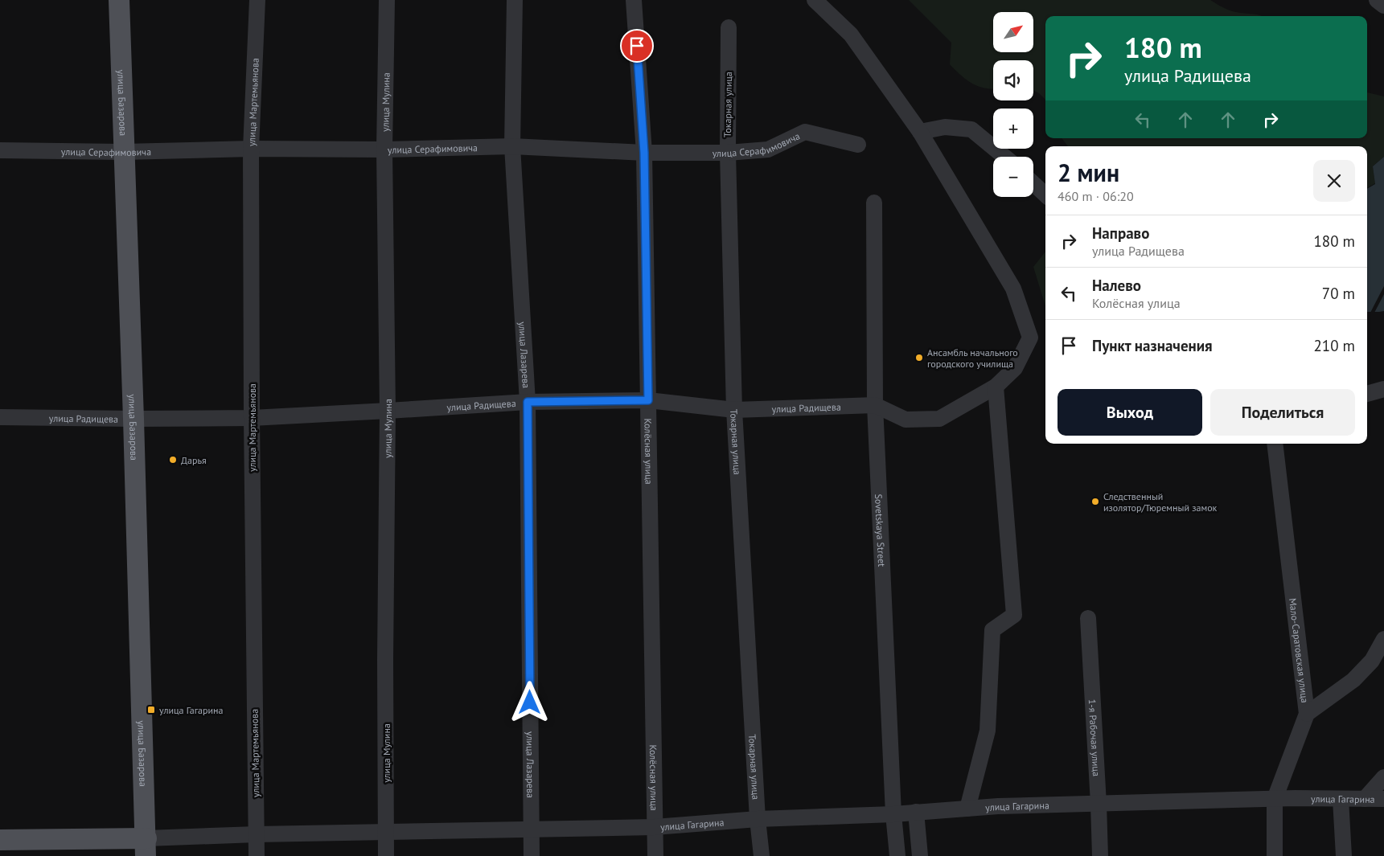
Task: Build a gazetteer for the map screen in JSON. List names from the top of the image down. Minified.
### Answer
{"streets":{"main road":["улица Базарова","улица Гагарина"],"street":["улица Мартемьянова","улица Мулина","Токарная улица","улица Серафимовича","улица Лазарева","улица Радищева","Колёсная улица","Sovetskaya Street","Мало-Саратовская улица","1-я Рабочая улица"]},"crossings":[["улица Мартемьянова","улица Серафимовича"],["улица Мартемьянова","улица Радищева"],["улица Мартемьянова","улица Гагарина"],["улица Базарова","улица Серафимовича"],["улица Базарова","улица Радищева"],["улица Базарова","улица Гагарина"],["улица Мулина","улица Серафимовича"],["улица Мулина","улица Радищева"],["улица Мулина","улица Гагарина"],["Токарная улица","улица Серафимовича"],["Токарная улица","улица Радищева"],["Токарная улица","улица Гагарина"],["улица Серафимовича","улица Лазарева"],["улица Серафимовича","Колёсная улица"],["улица Лазарева","улица Радищева"],["улица Лазарева","улица Гагарина"],["улица Радищева","Колёсная улица"],["улица Радищева","Sovetskaya Street"],["Колёсная улица","улица Гагарина"],["Sovetskaya Street","улица Гагарина"],["Мало-Саратовская улица","улица Гагарина"],["1-я Рабочая улица","улица Гагарина"]],"places":{"other":["Ансамбль начального городского училища","Дарья","Следственный изолятор/Тюремный замок"],"transit":["улица Гагарина"]},"north":"top right","page":{"map_buttons":["+","−"],"turn":["180 m","улица Радищева"],"heading":["2 мин","460 m · 06:20"],"list":[{"name":"Направо","note":"улица Радищева","value":"180 m"},{"name":"Налево","note":"Колёсная улица","value":"70 m"},{"name":"Пункт назначения","value":"210 m"}],"buttons":["Выход","Поделиться"]}}
